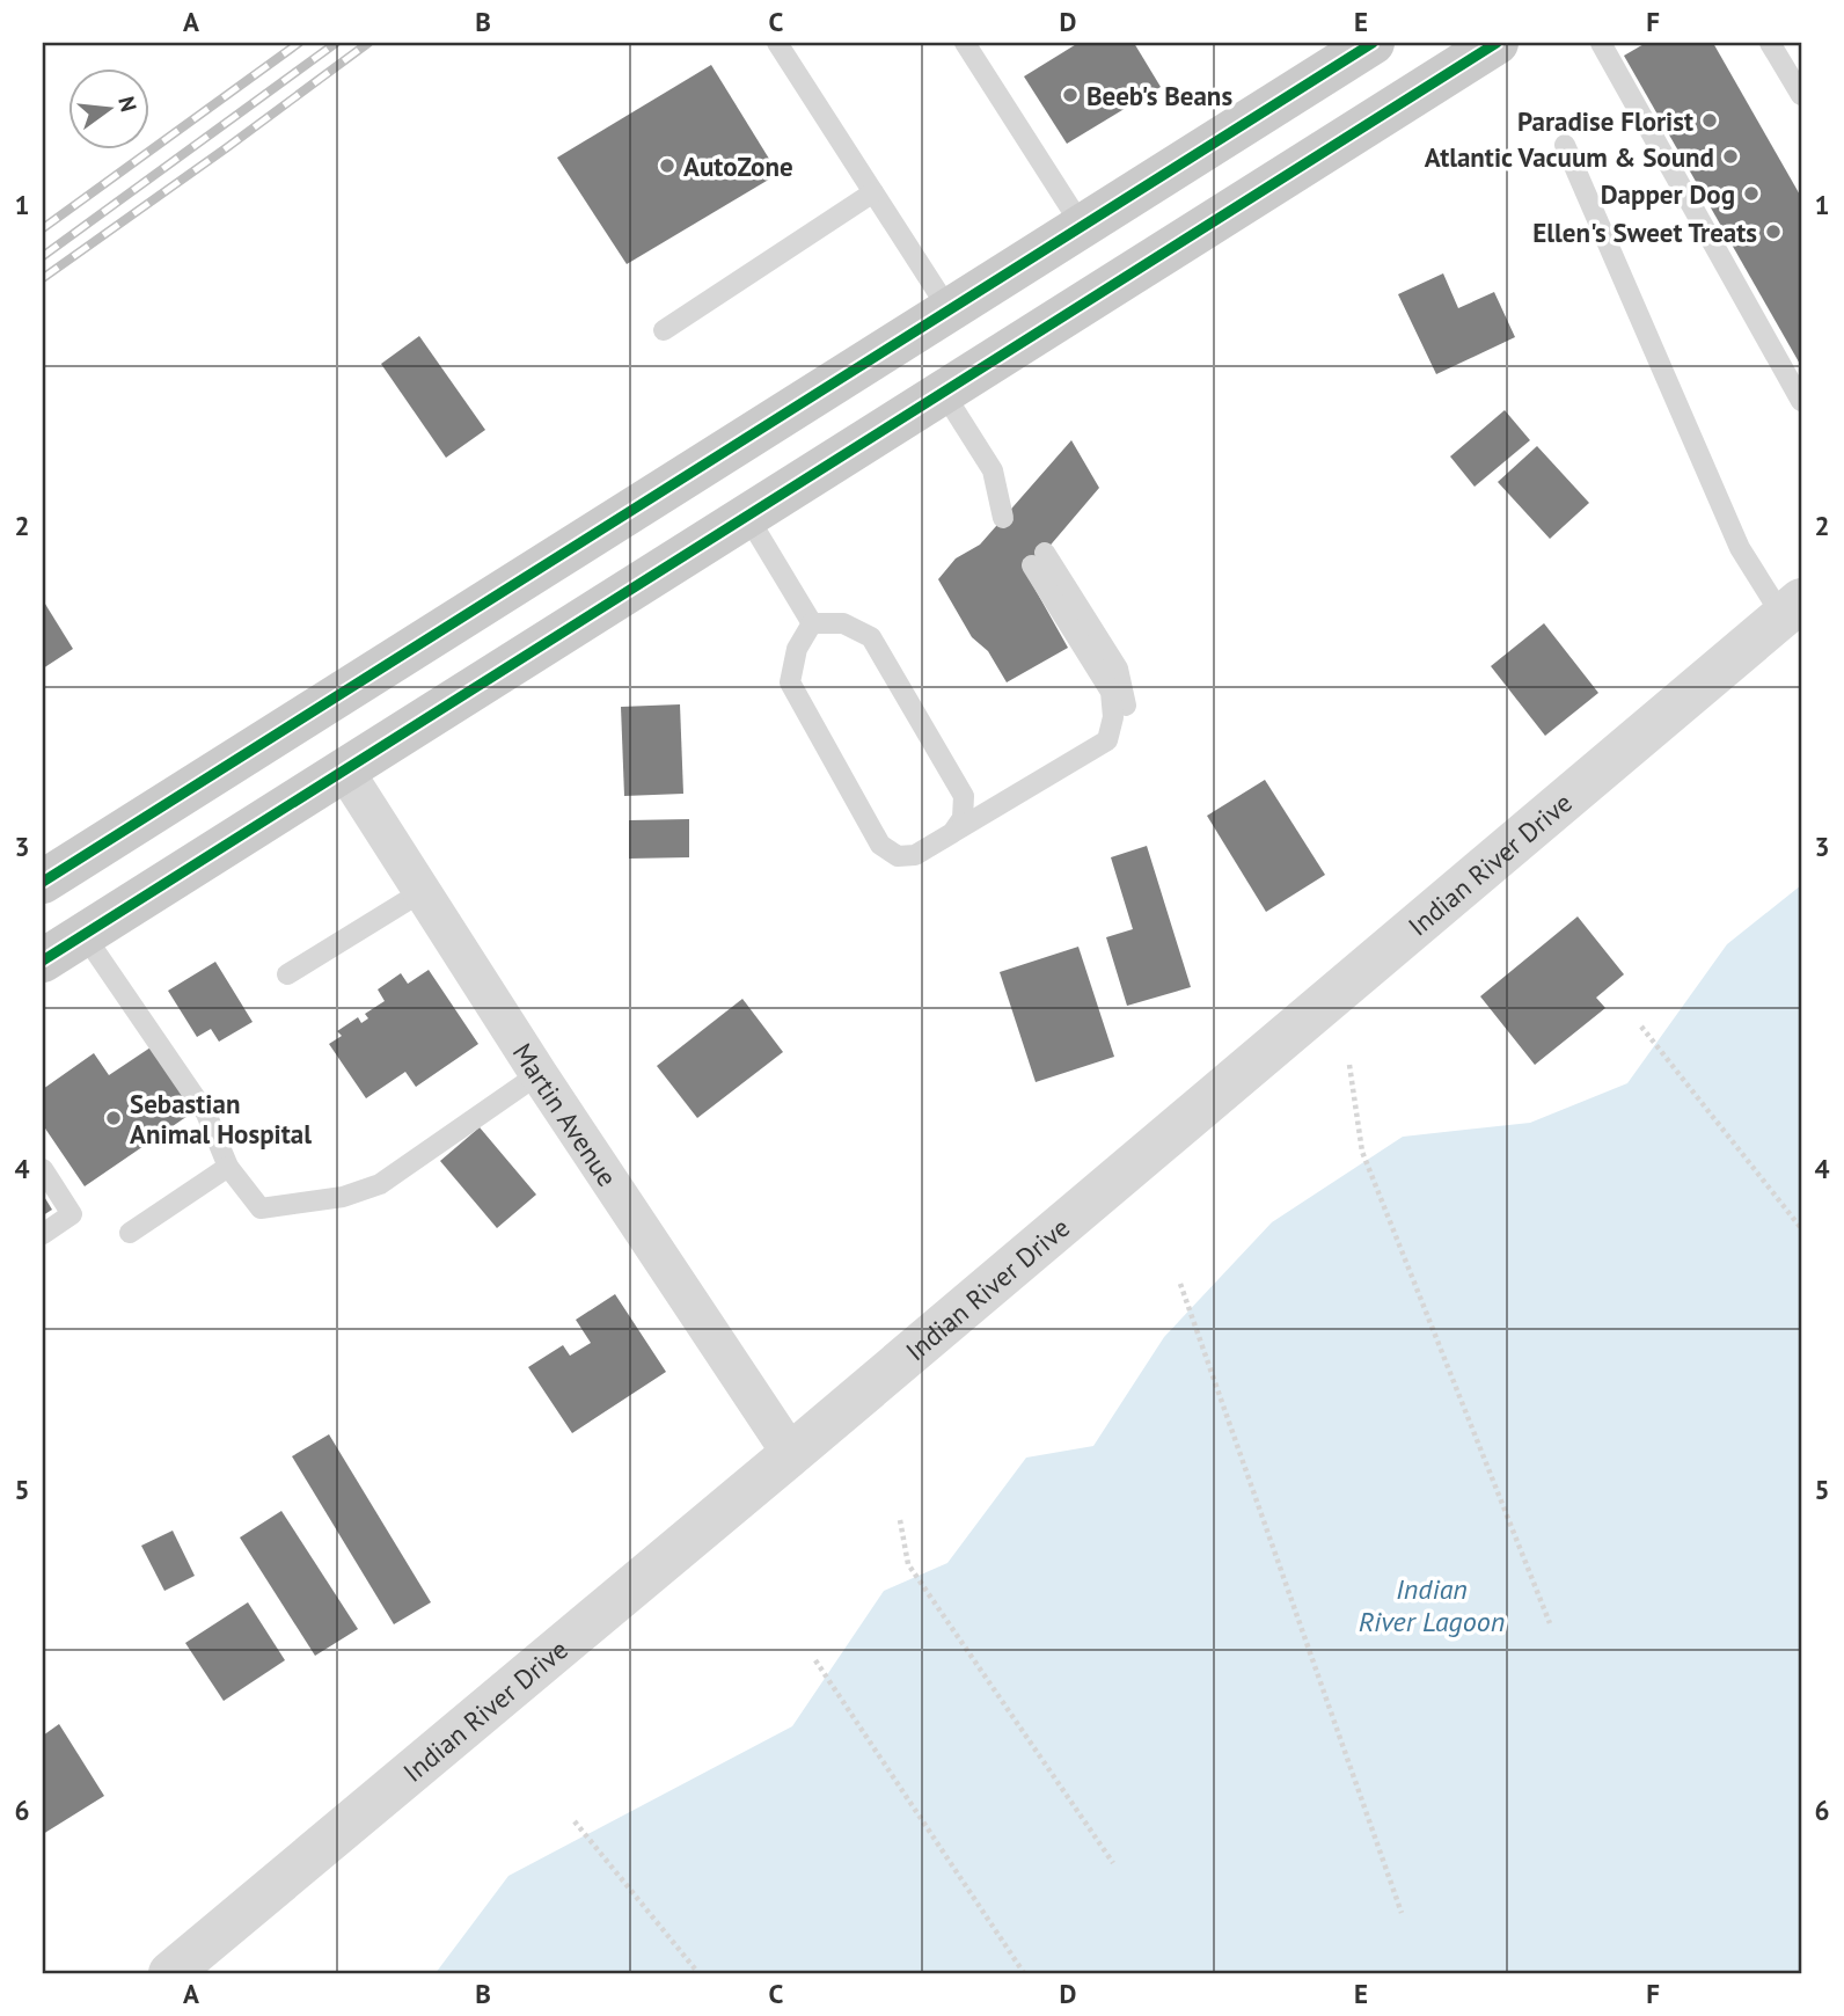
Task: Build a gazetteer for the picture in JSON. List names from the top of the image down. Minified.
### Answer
{"streets":{"street":["Indian River Drive","Martin Avenue"]},"crossings":[["Indian River Drive","Martin Avenue"]],"water":["Indian River Lagoon"],"places":["Beeb's Beans","Paradise Florist","Atlantic Vacuum & Sound","AutoZone","Dapper Dog","Ellen's Sweet Treats","Sebastian Animal Hospital"],"north":"right","grid":{"columns":["A","B","C","D","E","F"],"rows":["1","2","3","4","5","6"]}}
